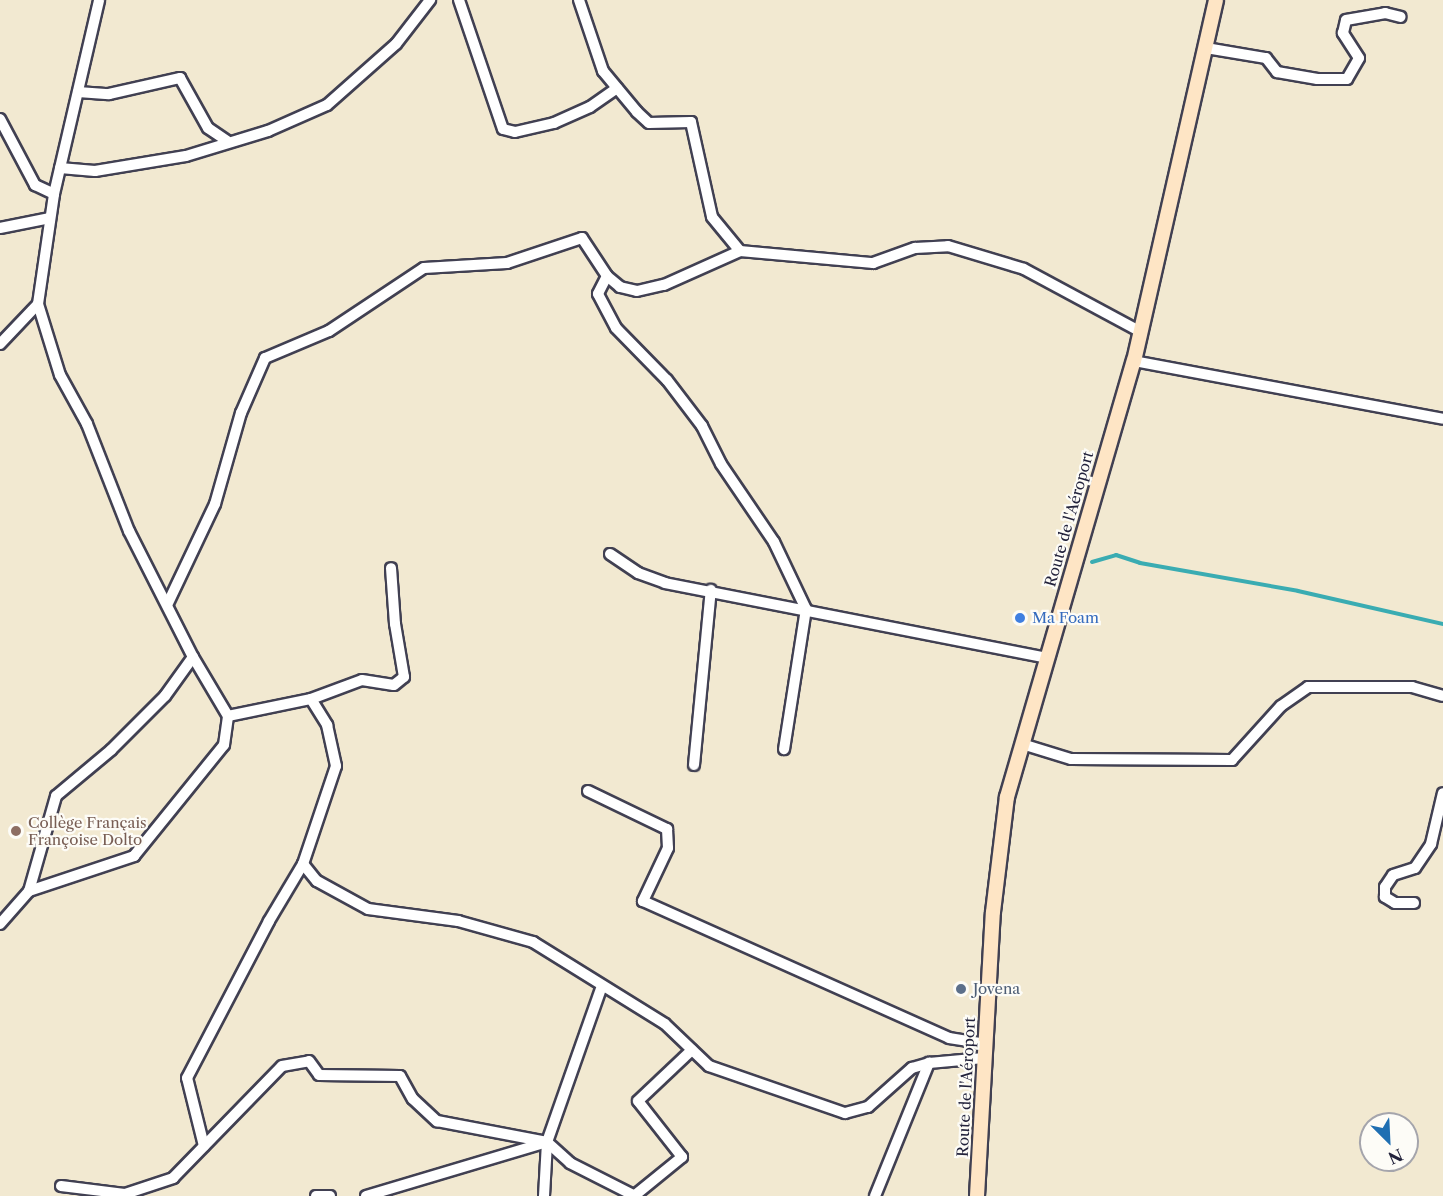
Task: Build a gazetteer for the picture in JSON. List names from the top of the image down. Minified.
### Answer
{"streets":{"main road":["Route de l'Aéroport"]},"places":["Ma Foam","Collège Français Françoise Dolto","Jovena"],"north":"bottom right"}
